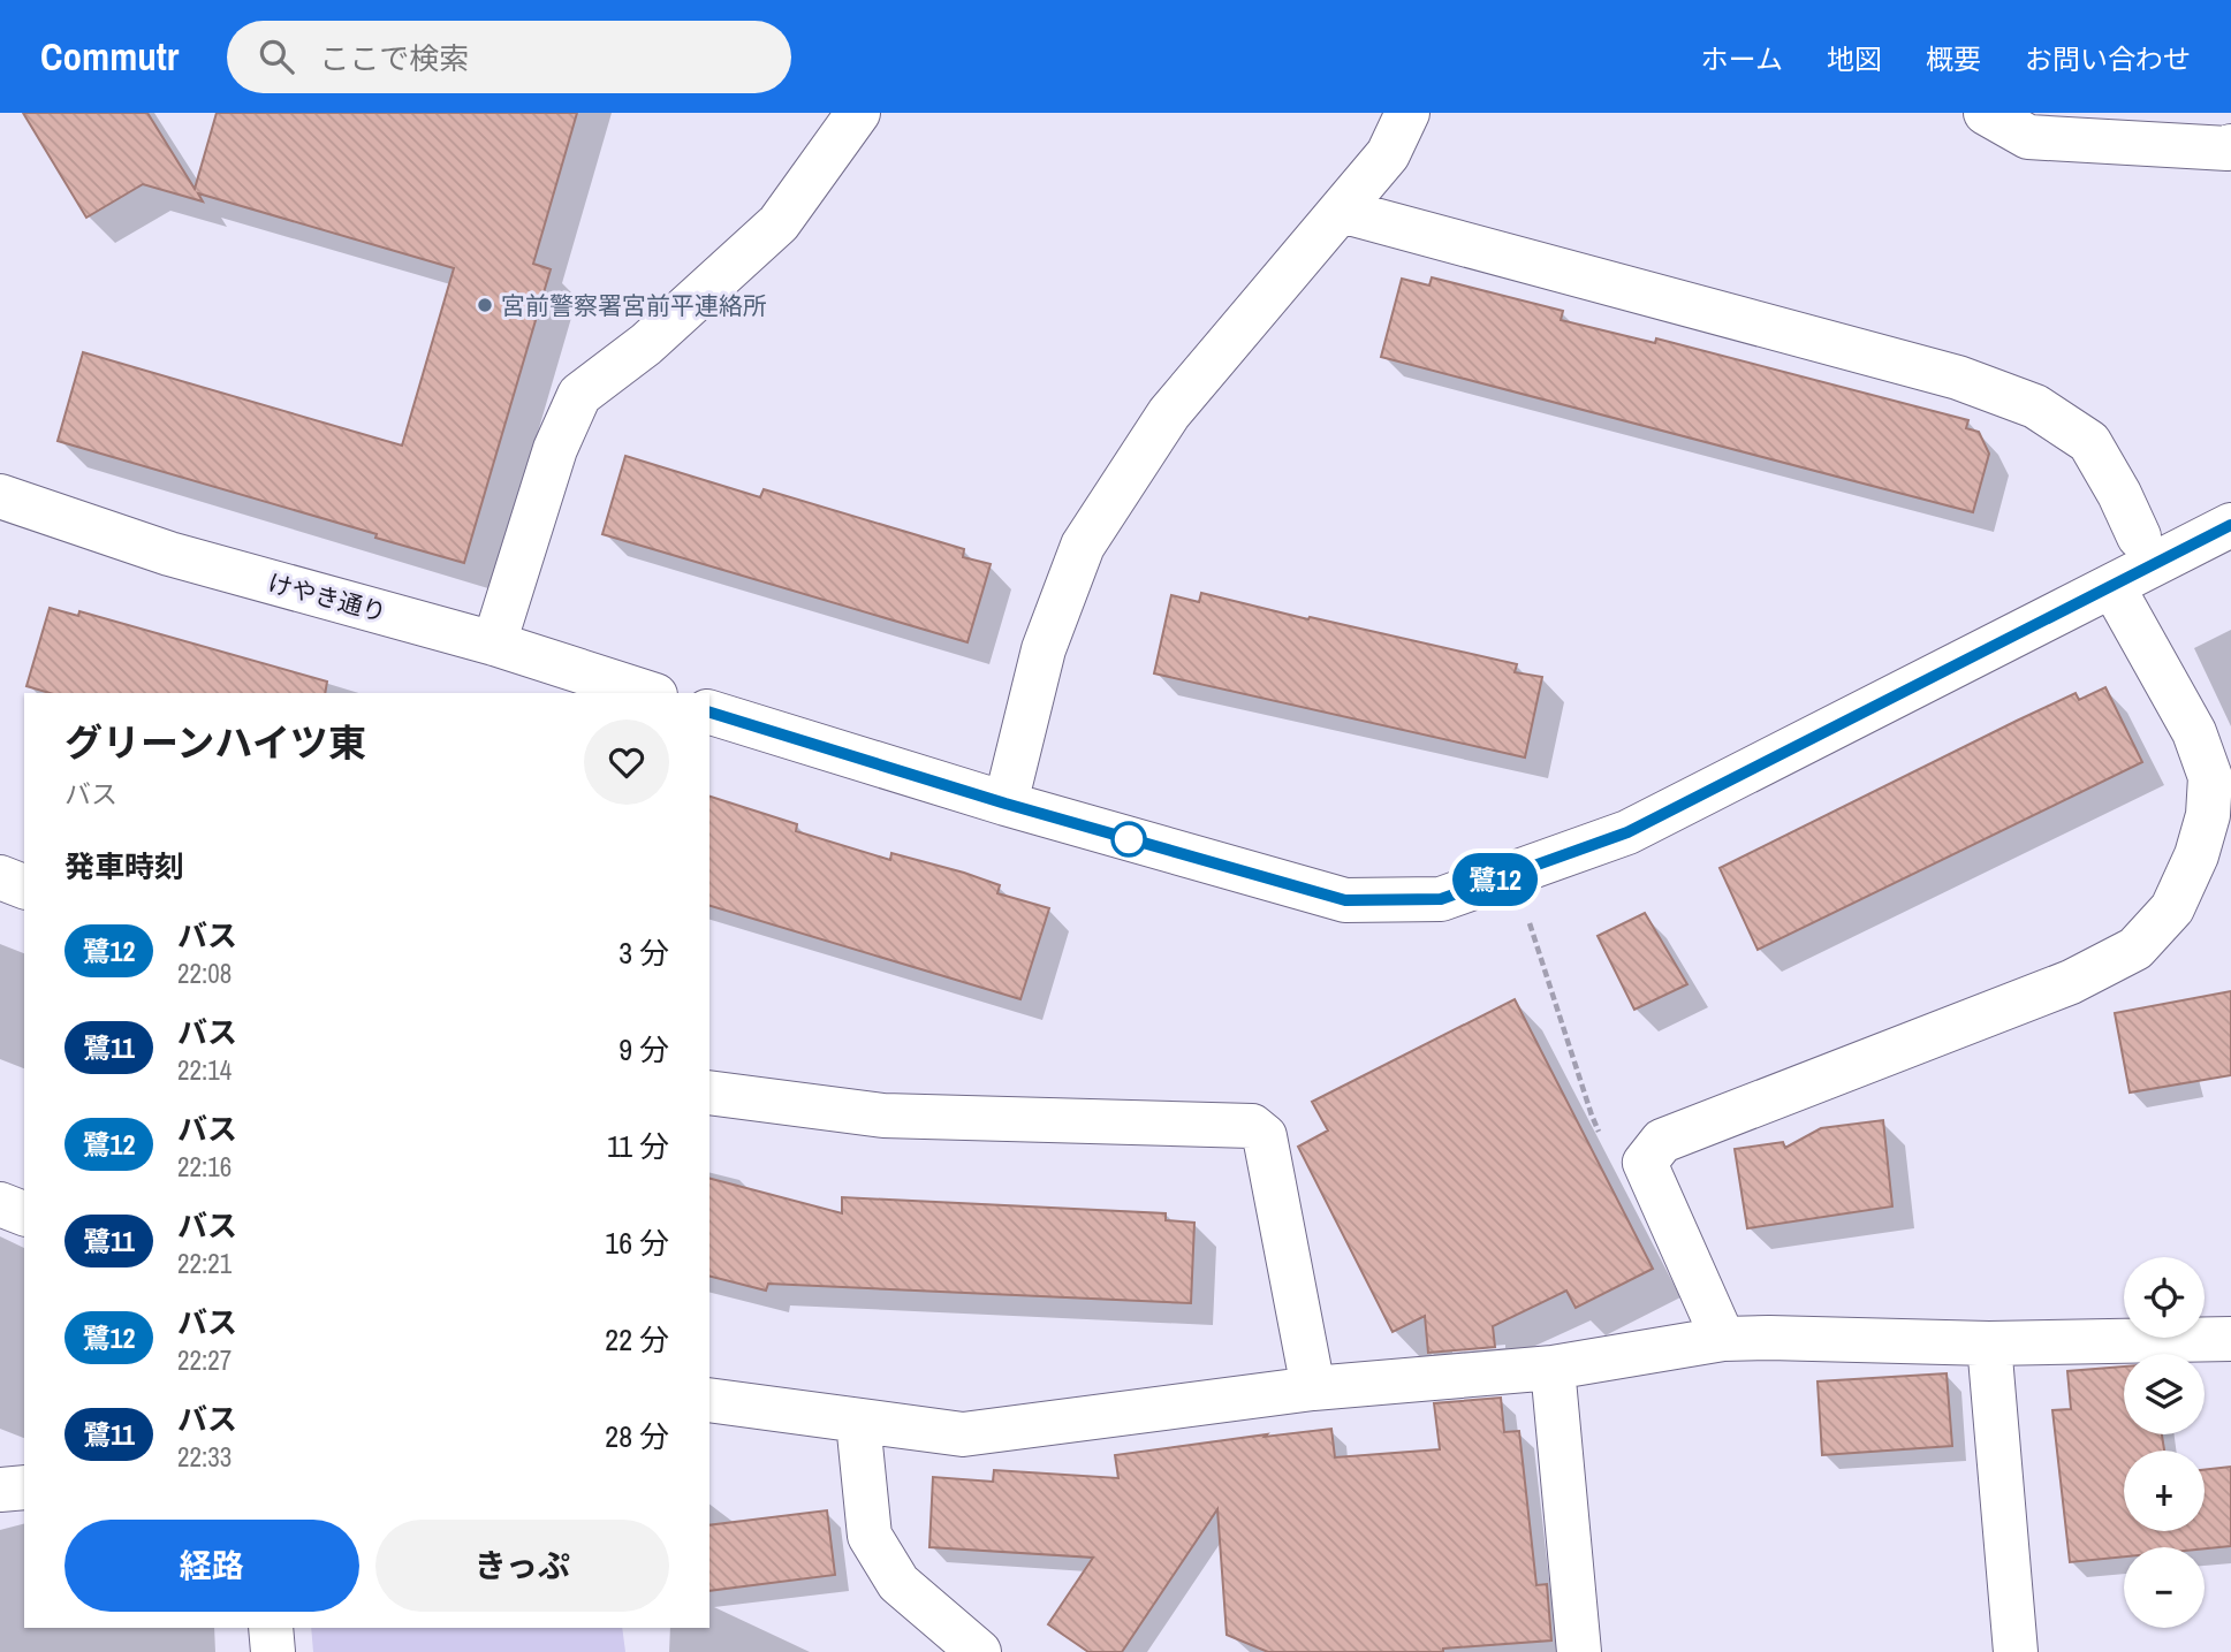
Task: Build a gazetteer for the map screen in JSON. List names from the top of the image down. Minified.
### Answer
{"streets":{"street":["けやき通り"]},"places":["宮前警察署宮前平連絡所"],"lines":["bus line 鷺12"],"page":{"header":"Commutr","search":"ここで検索","nav":["ホーム","地図","概要","お問い合わせ"],"on_map":"鷺12","heading":[["グリーンハイツ東","バス"],"発車時刻"],"list":[{"mark":"鷺12","name":"バス","note":"22:08","value":"3 分"},{"mark":"鷺11","name":"バス","note":"22:14","value":"9 分"},{"mark":"鷺12","name":"バス","note":"22:16","value":"11 分"},{"mark":"鷺11","name":"バス","note":"22:21","value":"16 分"},{"mark":"鷺12","name":"バス","note":"22:27","value":"22 分"},{"mark":"鷺11","name":"バス","note":"22:33","value":"28 分"}],"map_buttons":["+","−"],"buttons":["経路","きっぷ"]}}
